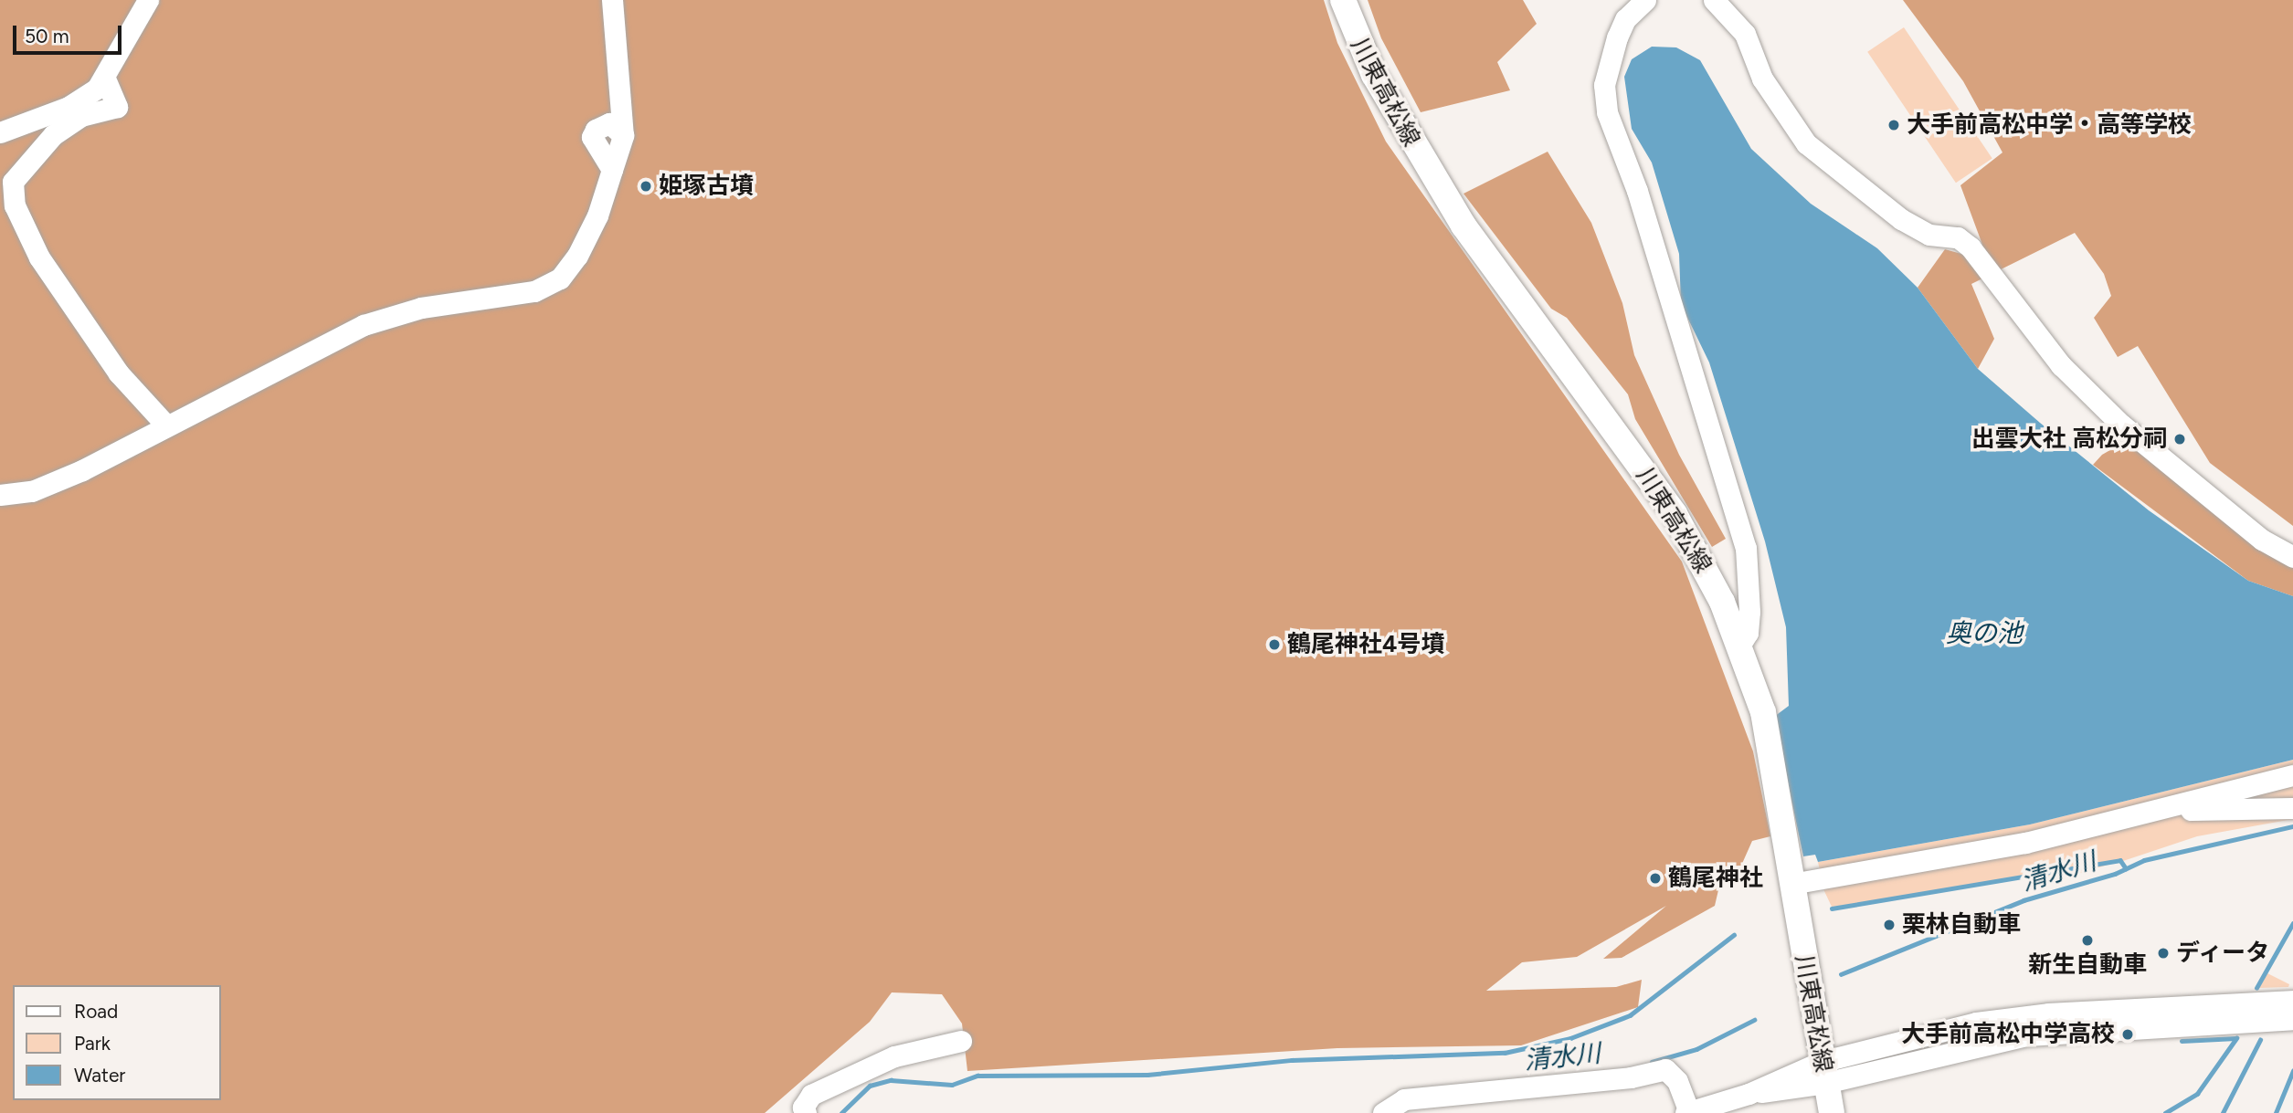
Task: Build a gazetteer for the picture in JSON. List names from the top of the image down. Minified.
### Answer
{"streets":{"main road":["川東高松線"]},"water":["奥の池","清水川"],"places":["大手前高松中学・高等学校","姫塚古墳","出雲大社 高松分祠","鶴尾神社4号墳","鶴尾神社","栗林自動車","新生自動車","ディータ","大手前高松中学高校"],"legend":["Road","Park","Water"],"scale_bar":"50 m"}
